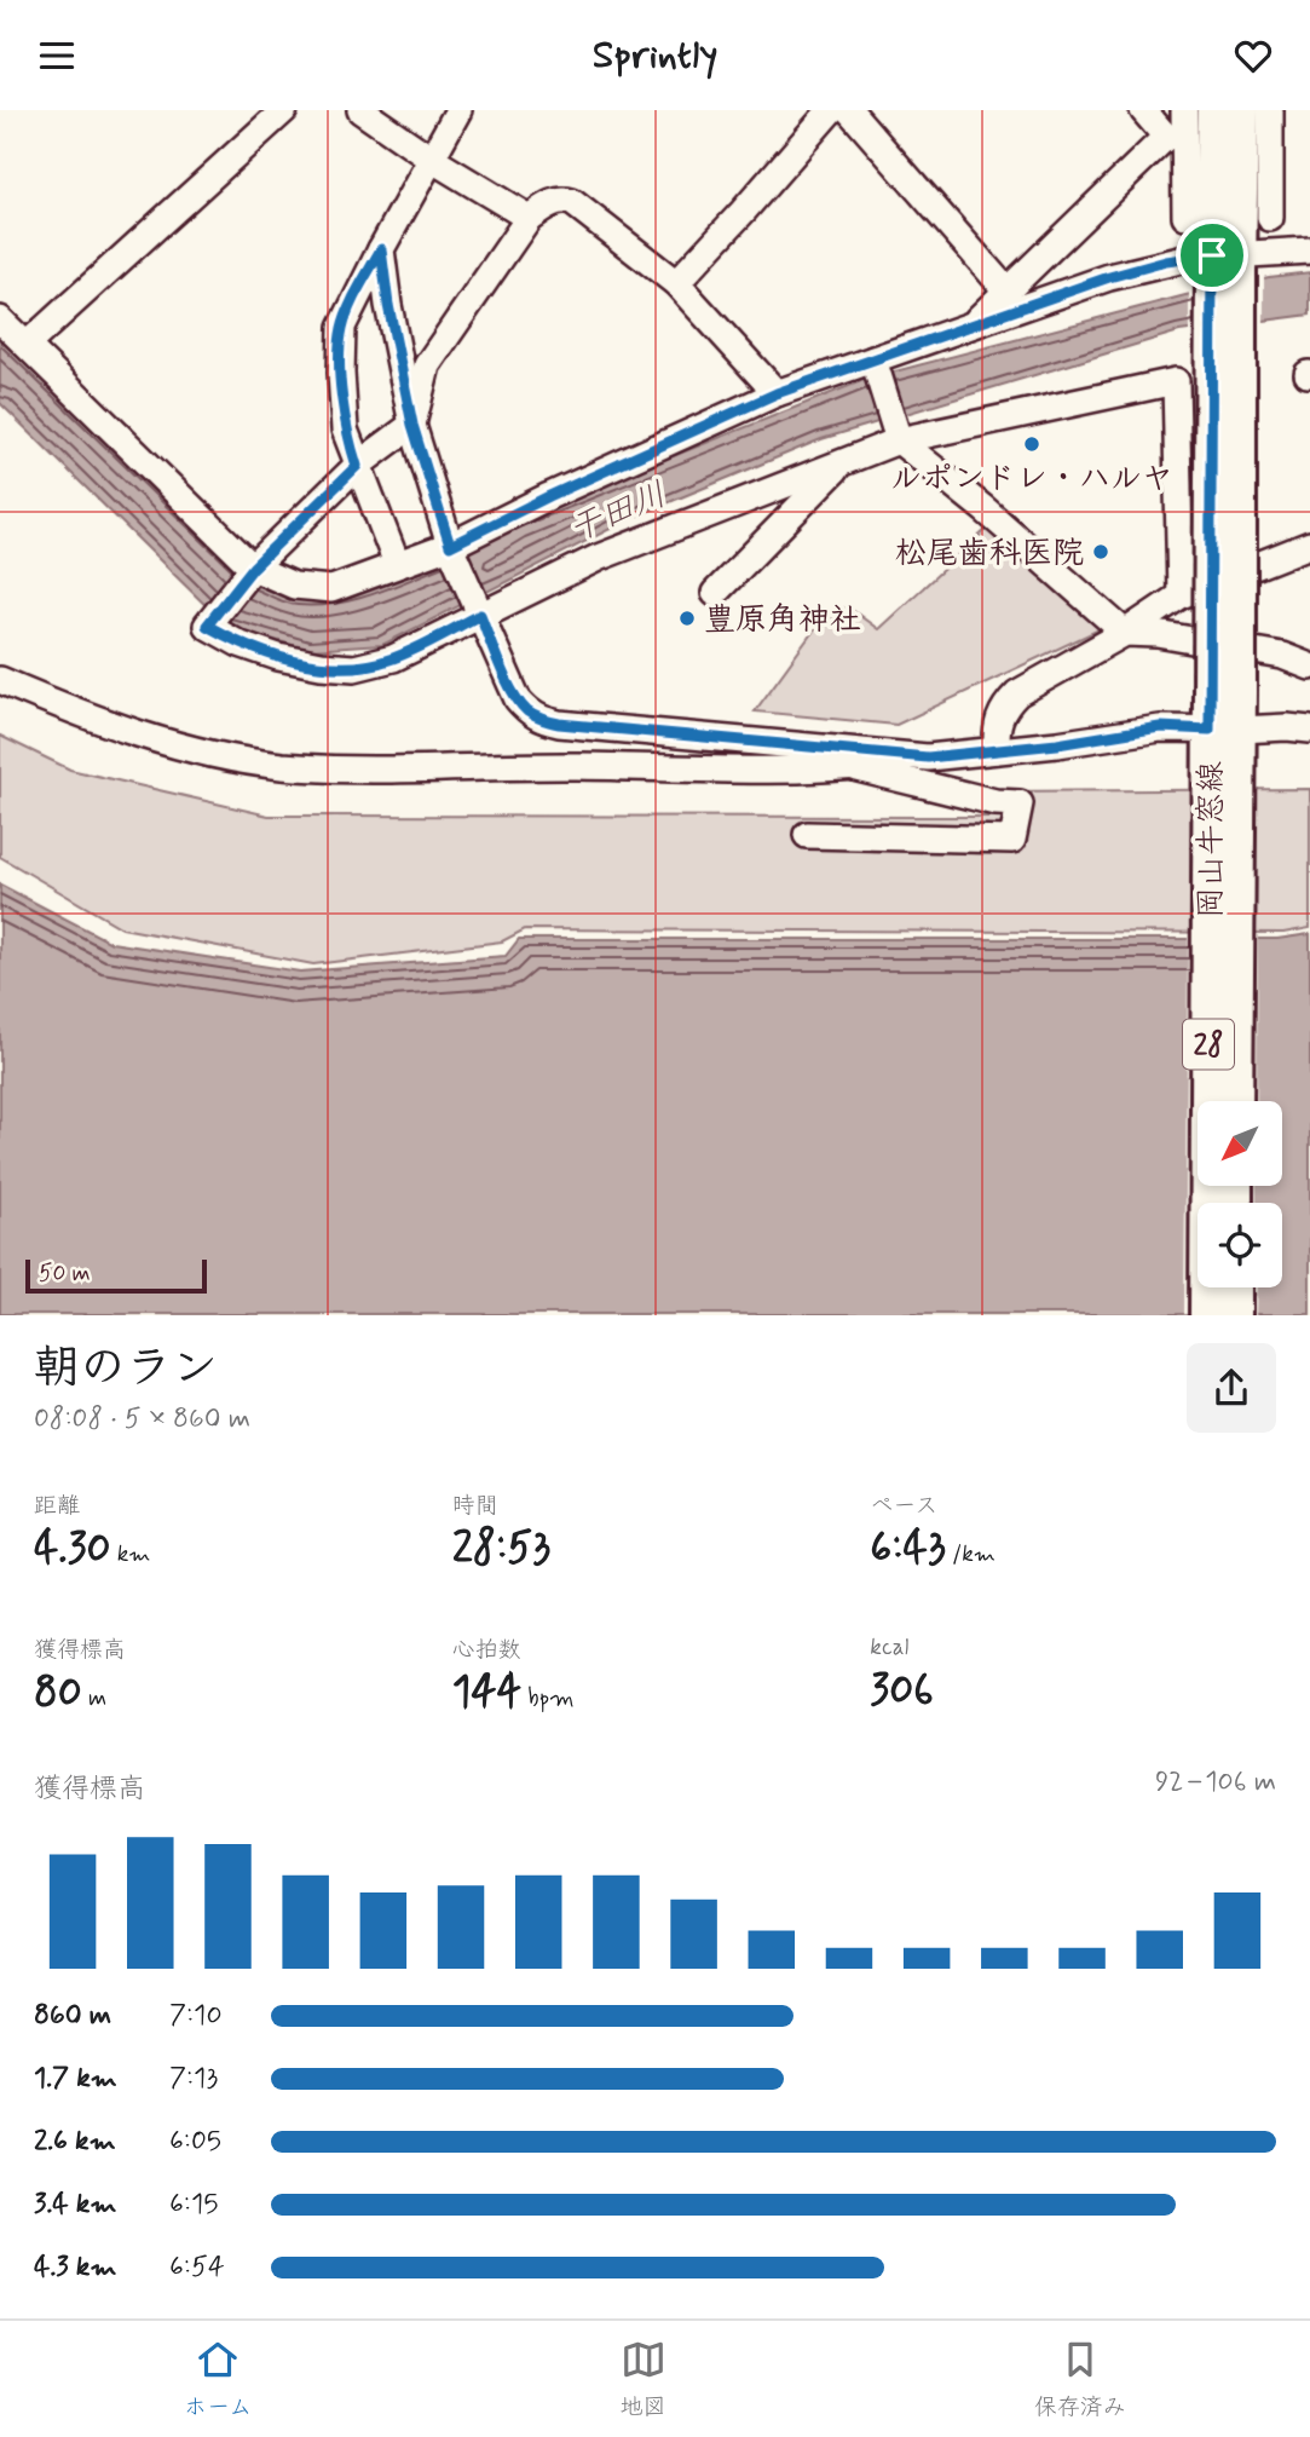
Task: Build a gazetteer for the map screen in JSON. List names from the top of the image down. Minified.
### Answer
{"streets":{"main road":["岡山牛窓線","28"]},"water":["干田川"],"places":["ルポンドレ・ハルヤ","松尾歯科医院","豊原角神社"],"scale_bar":"50 m","north":"bottom left","page":{"header":"Sprintly","scale":"50 m","heading":["朝のラン","08:08 · 5 × 860 m"],"stats":[["距離","4.30 km"],["時間","28:53"],["ペース","6:43 /km"],["獲得標高","80 m"],["心拍数","144 bpm"],["kcal","306"]],"chart":["獲得標高","92–106 m"],"list":[{"name":"860 m","note":"7:10"},{"name":"1.7 km","note":"7:13"},{"name":"2.6 km","note":"6:05"},{"name":"3.4 km","note":"6:15"},{"name":"4.3 km","note":"6:54"}],"tabs":["ホーム","地図","保存済み"]}}
